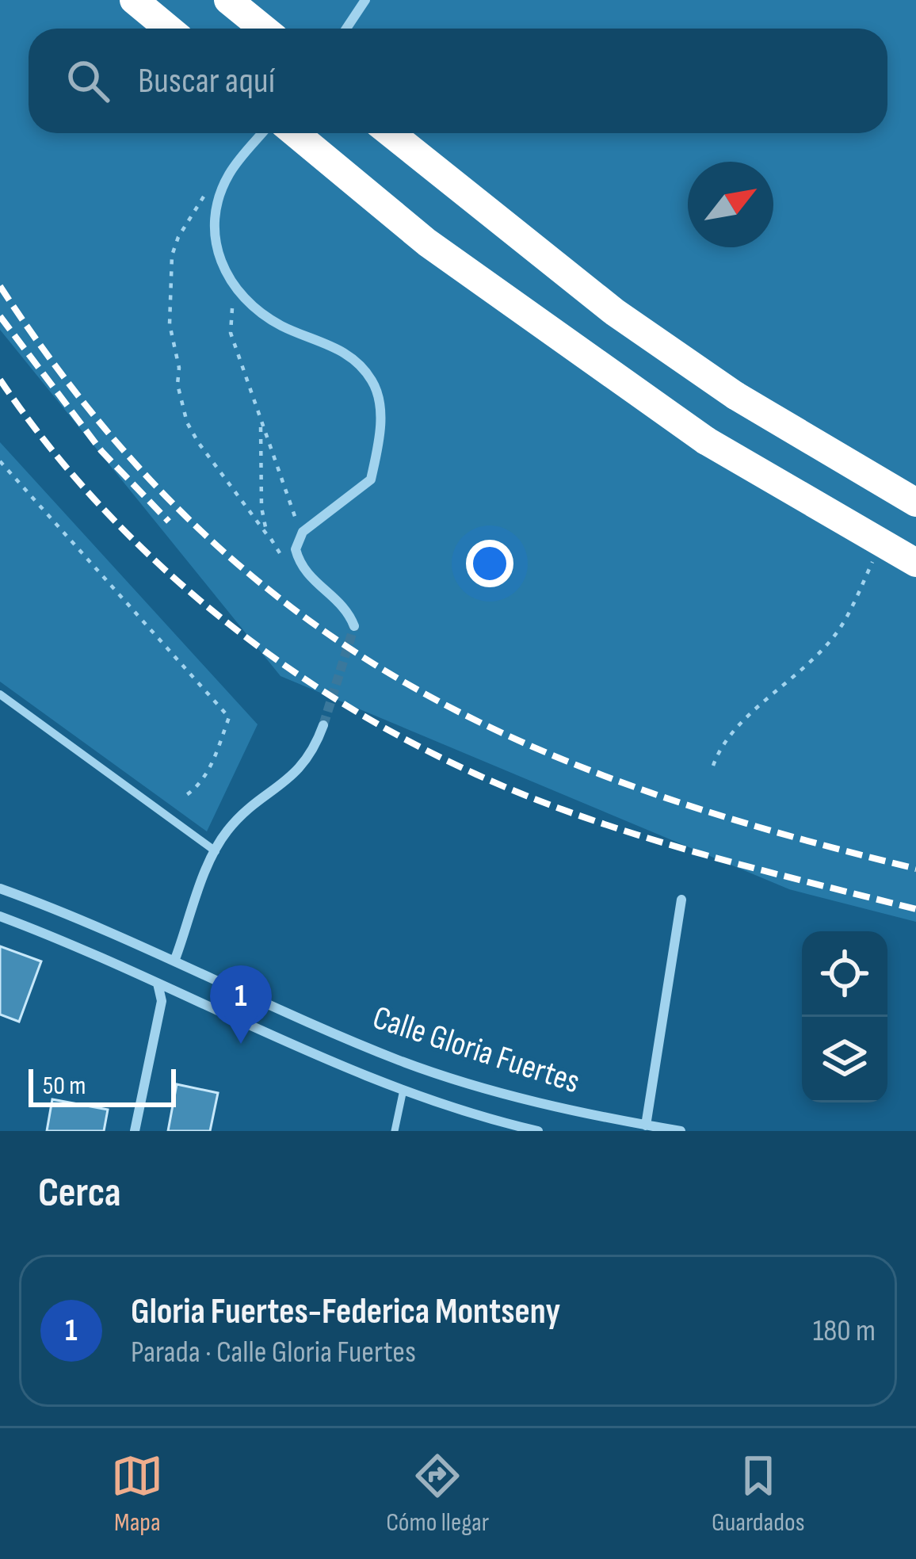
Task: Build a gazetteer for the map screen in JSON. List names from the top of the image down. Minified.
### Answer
{"streets":{"street":["Calle Gloria Fuertes"]},"scale_bar":"50 m","north":"top right","page":{"search":"Buscar aquí","pins":"1","scale":"50 m","heading":"Cerca","list":[{"mark":"1","name":"Gloria Fuertes-Federica Montseny","note":"Parada · Calle Gloria Fuertes","value":"180 m"}],"nav":["Mapa","Cómo llegar","Guardados"]}}
